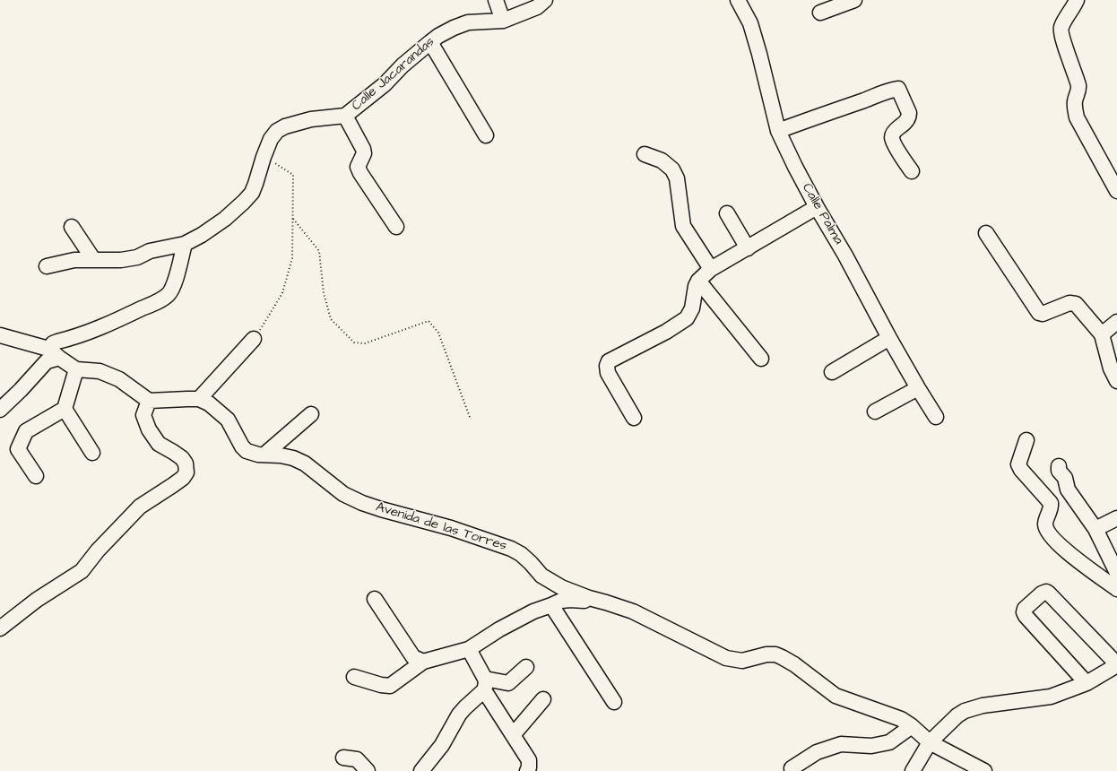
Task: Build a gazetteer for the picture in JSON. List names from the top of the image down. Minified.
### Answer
{"streets":{"street":["Calle Jacarandas","Calle Palma","Avenida de las Torres"]}}
